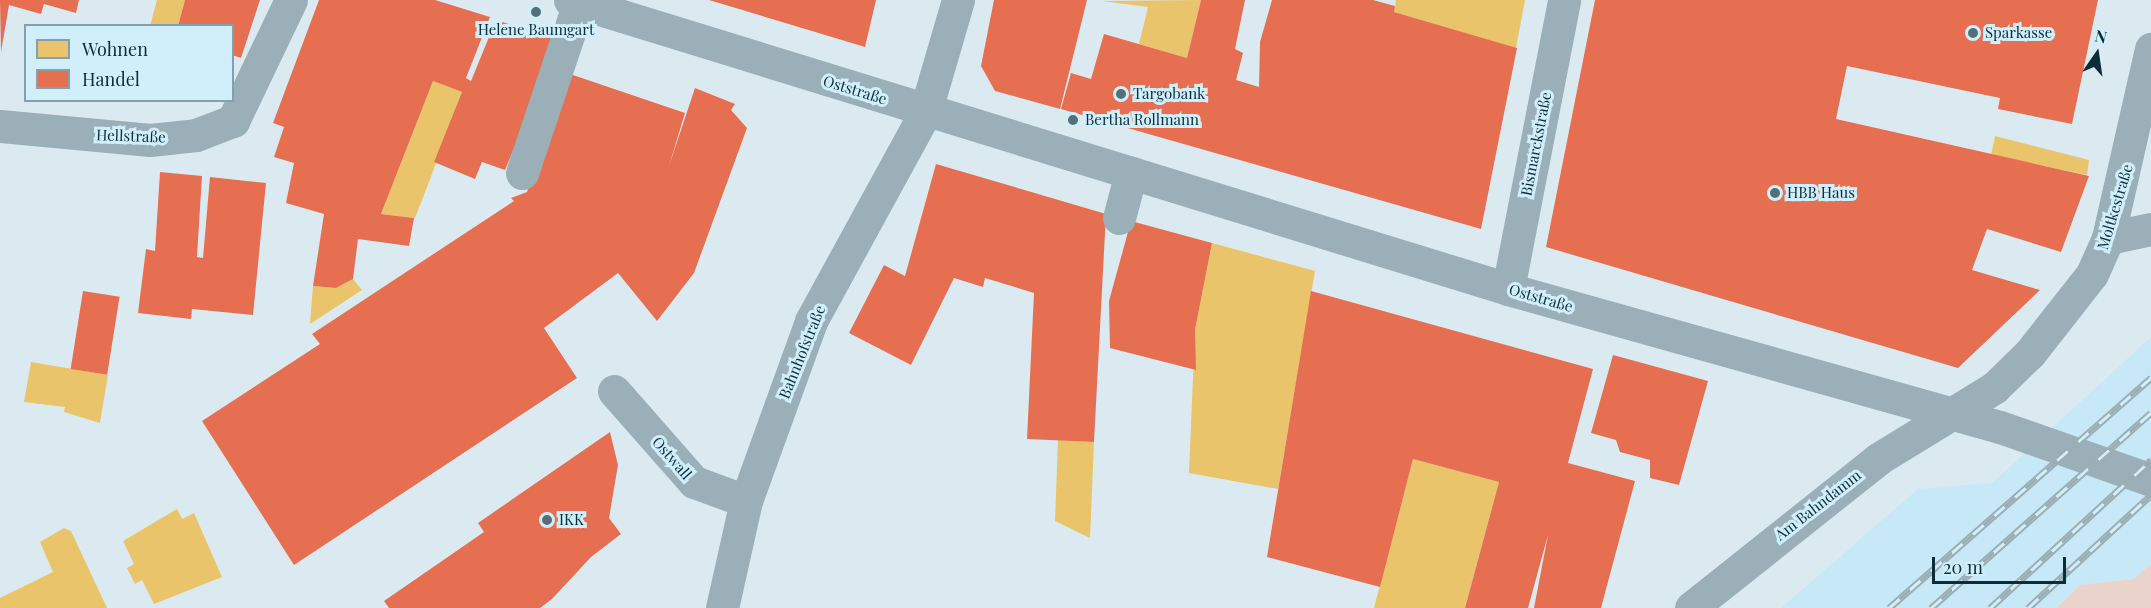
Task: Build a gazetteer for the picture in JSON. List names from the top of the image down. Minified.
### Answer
{"streets":{"street":["Oststraße","Hellstraße","Bismarckstraße","Moltkestraße","Bahnhofstraße","Ostwall","Am Bahndamm"]},"crossings":[["Oststraße","Bismarckstraße"],["Oststraße","Moltkestraße"],["Oststraße","Bahnhofstraße"],["Oststraße","Am Bahndamm"],["Moltkestraße","Am Bahndamm"],["Bahnhofstraße","Ostwall"]],"places":["Helene Baumgart","Sparkasse","Targobank","Bertha Rollmann","HBB Haus","IKK"],"legend":["Wohnen","Handel"],"scale_bar":"20 m","north":"top"}
